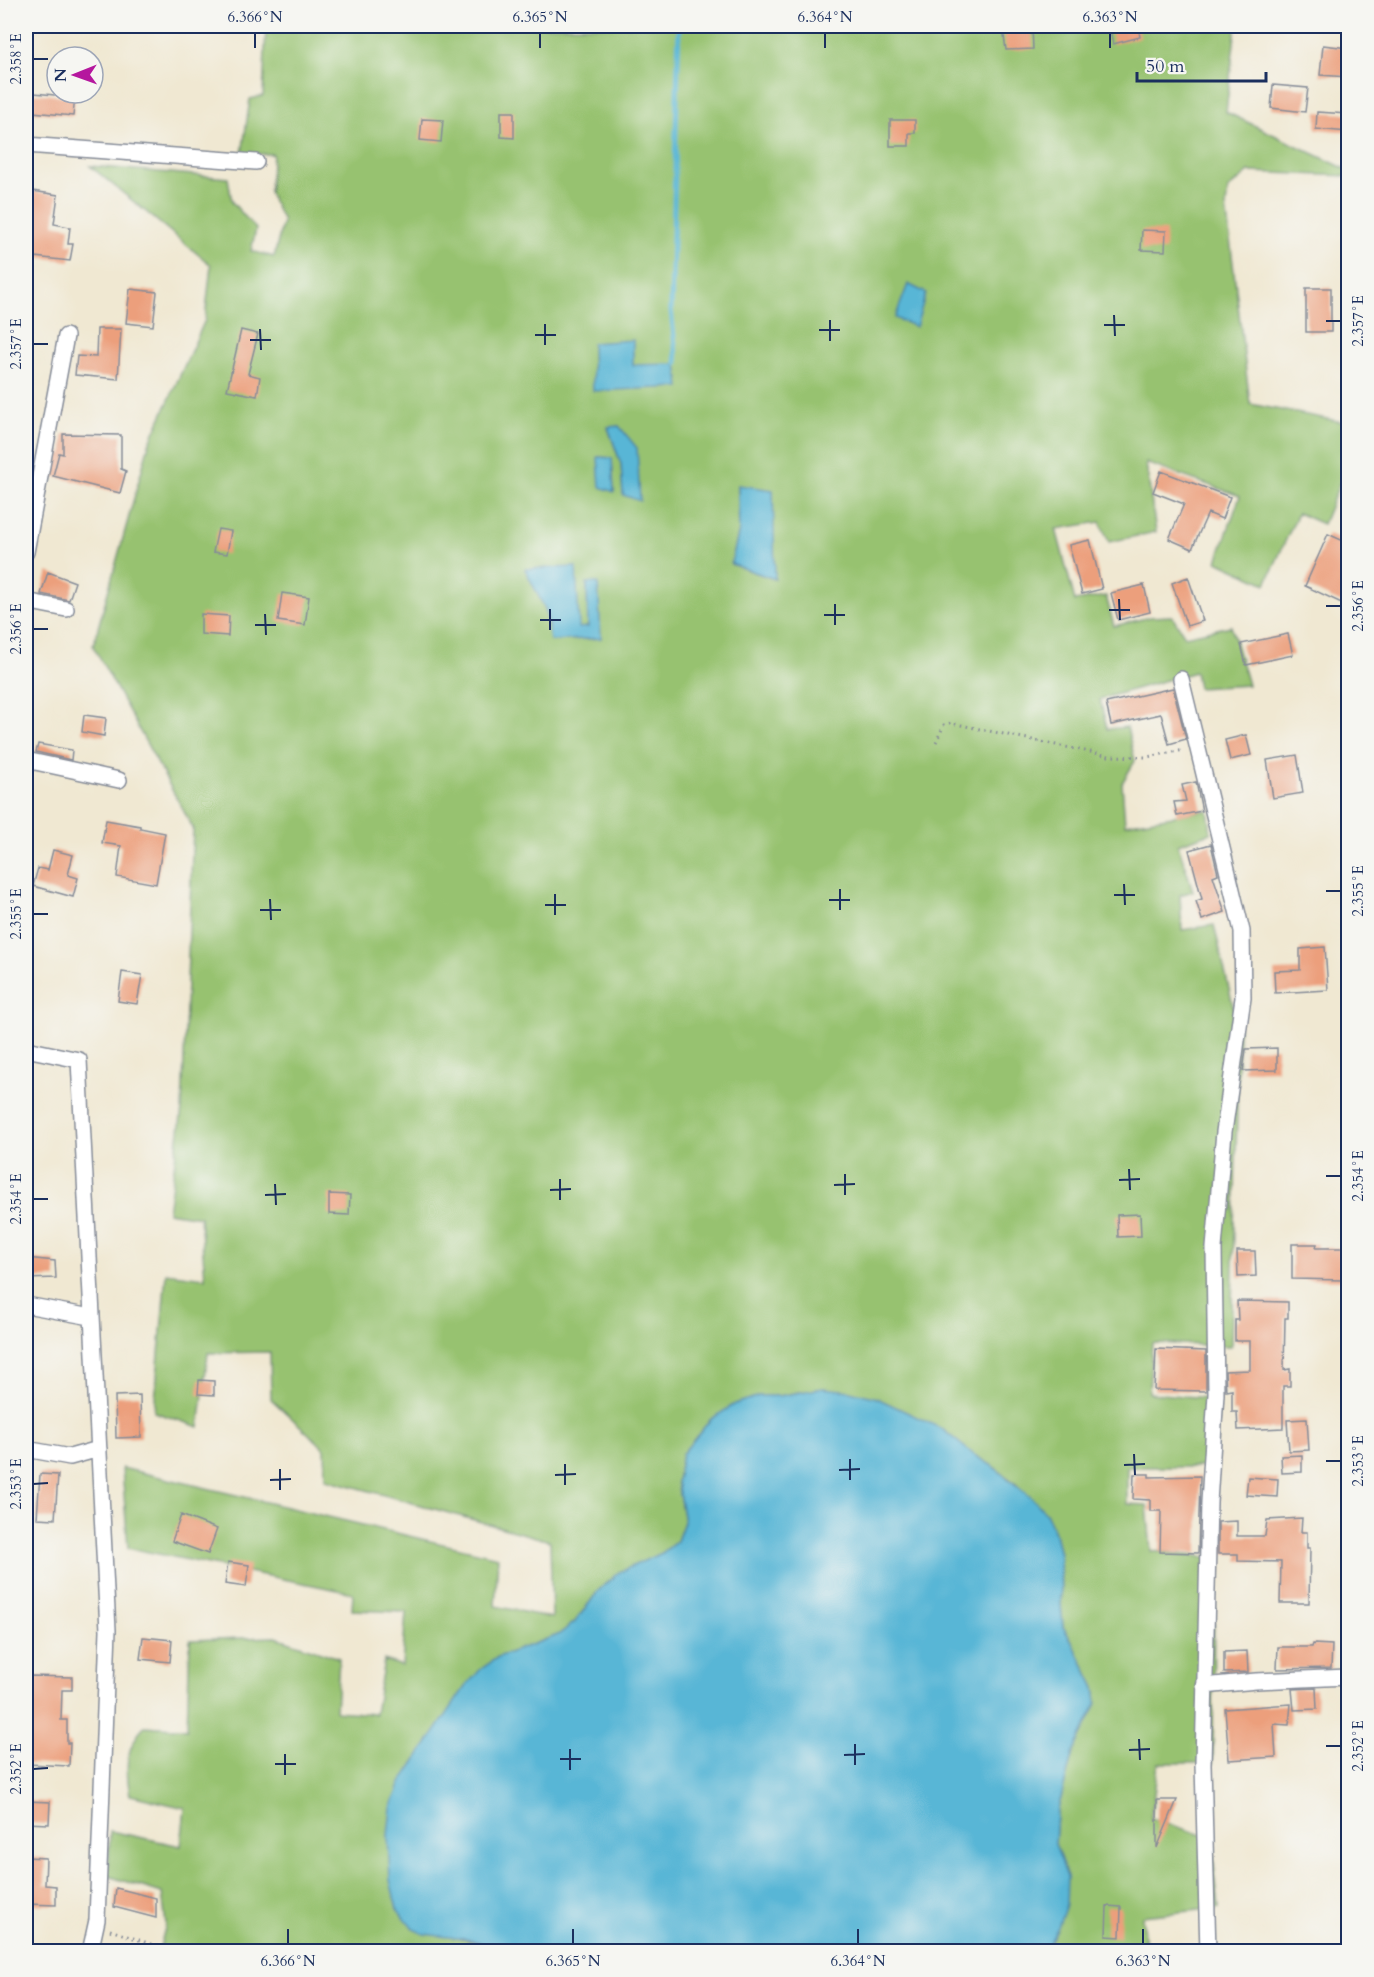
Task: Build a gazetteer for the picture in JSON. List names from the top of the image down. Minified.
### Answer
{"scale_bar":"50 m","north":"left","coordinates":["6.366°N","6.365°N","6.364°N","6.363°N","2.358°E","2.357°E","2.356°E","2.355°E","2.354°E","2.353°E","2.352°E"]}
